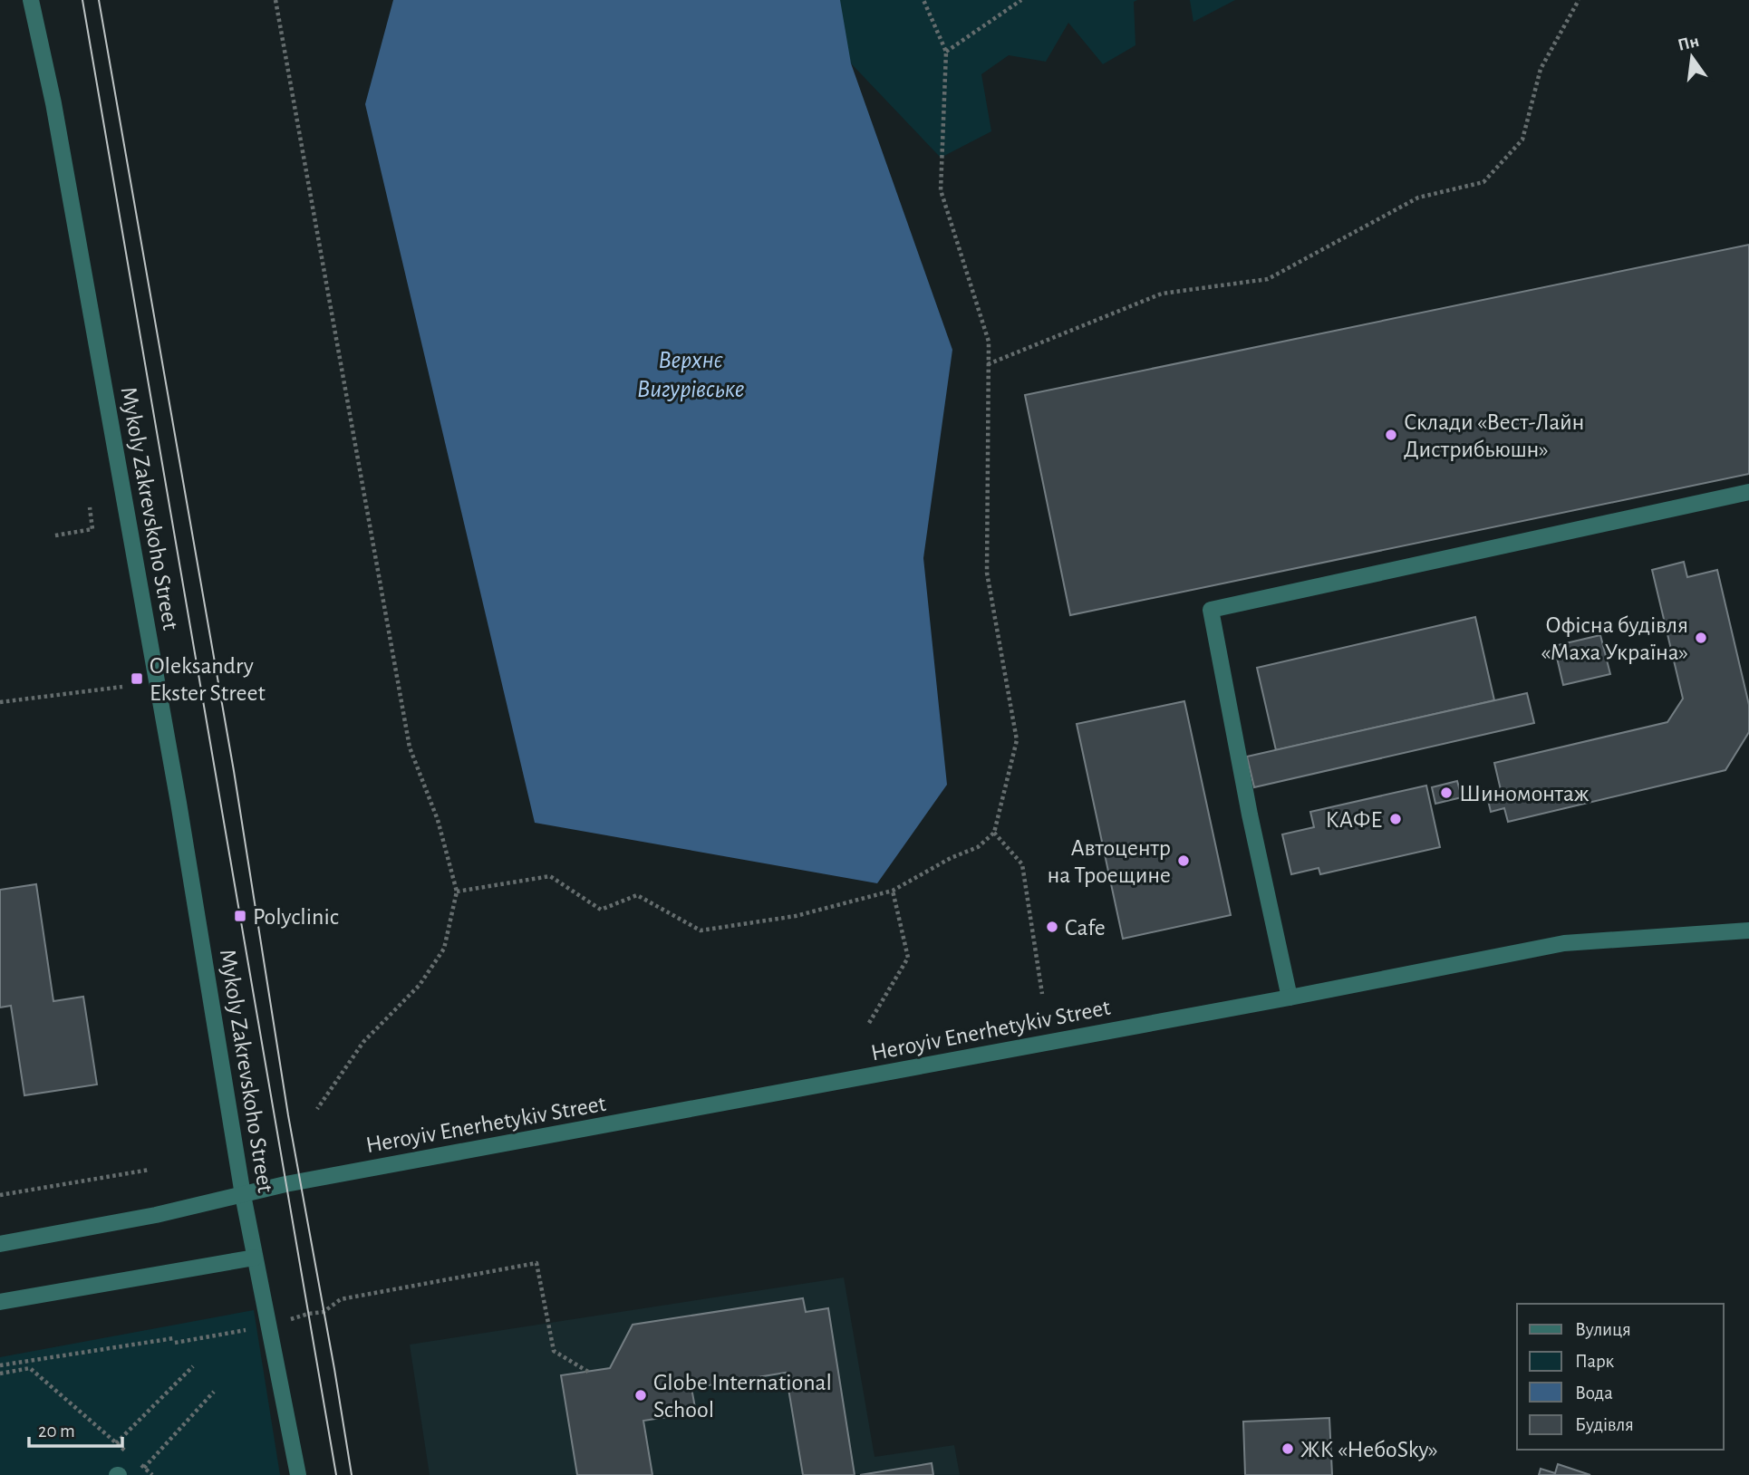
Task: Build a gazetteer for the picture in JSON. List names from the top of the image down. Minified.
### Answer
{"streets":{"street":["Mykoly Zakrevskoho Street","Heroyiv Enerhetykiv Street"]},"crossings":[["Mykoly Zakrevskoho Street","Heroyiv Enerhetykiv Street"]],"water":["Верхнє Вигурівське"],"places":{"other":["Склади «Вест-Лайн Дистрибьюшн»","Офісна будівля «Маха Україна»","Шиномонтаж","КАФЕ","Автоцентр на Троещине","Cafe","Globe International School","ЖК «НебоSky»"],"transit":["Oleksandry Ekster Street","Polyclinic"]},"legend":["Вулиця","Парк","Вода","Будівля"],"scale_bar":"20 m","north":"top"}
